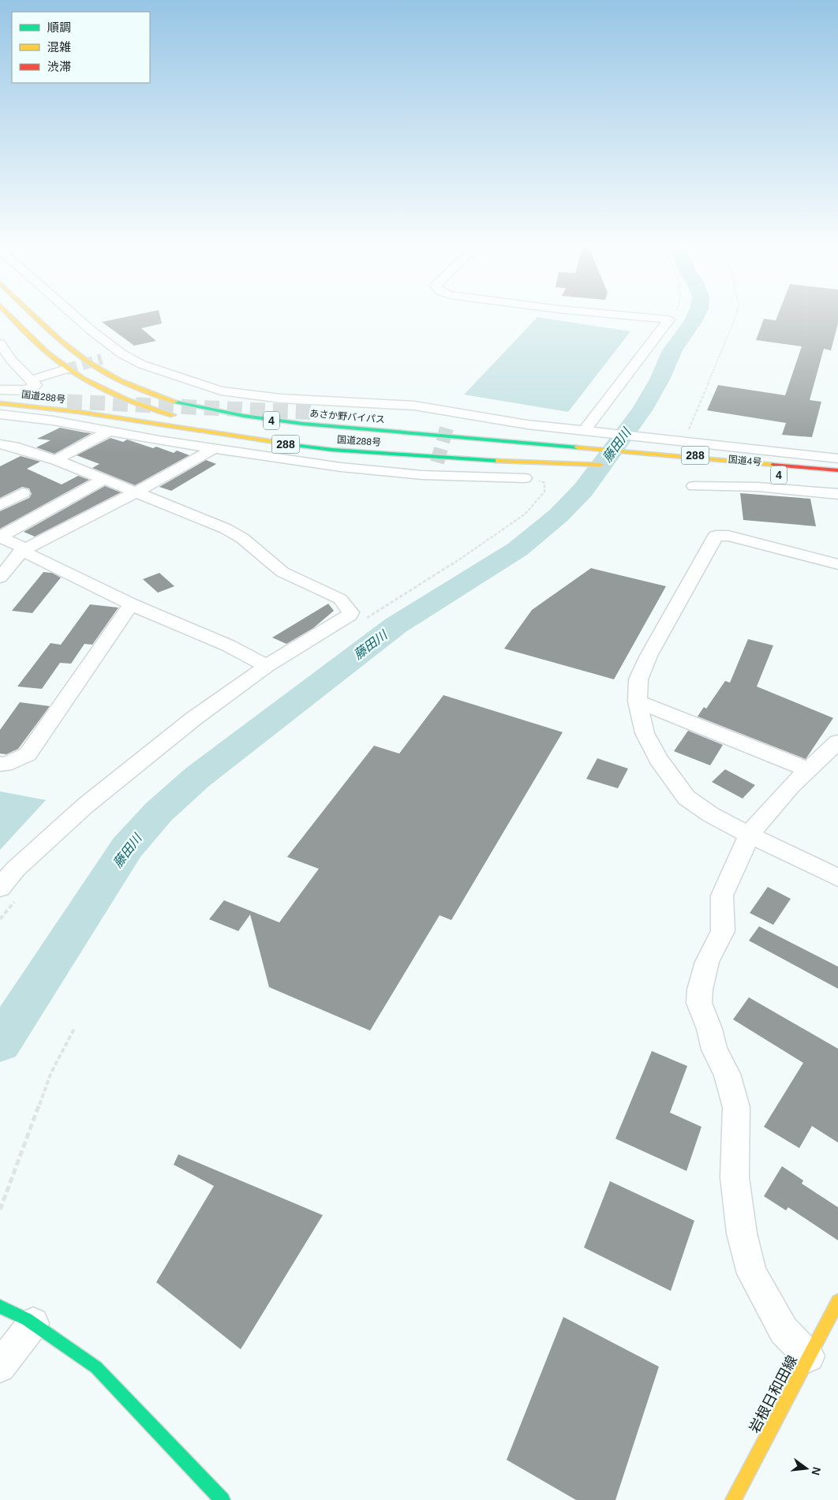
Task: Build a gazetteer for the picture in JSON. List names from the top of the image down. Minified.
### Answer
{"streets":{"main road":["国道288号","あさか野バイパス","4","288","国道4号","岩根日和田線"]},"crossings":[["国道288号","4"],["国道288号","国道4号"],["あさか野バイパス","288"],["4","国道4号"],["288","国道4号"]],"water":["藤田川"],"legend":["順調","混雑","渋滞"],"north":"right"}
